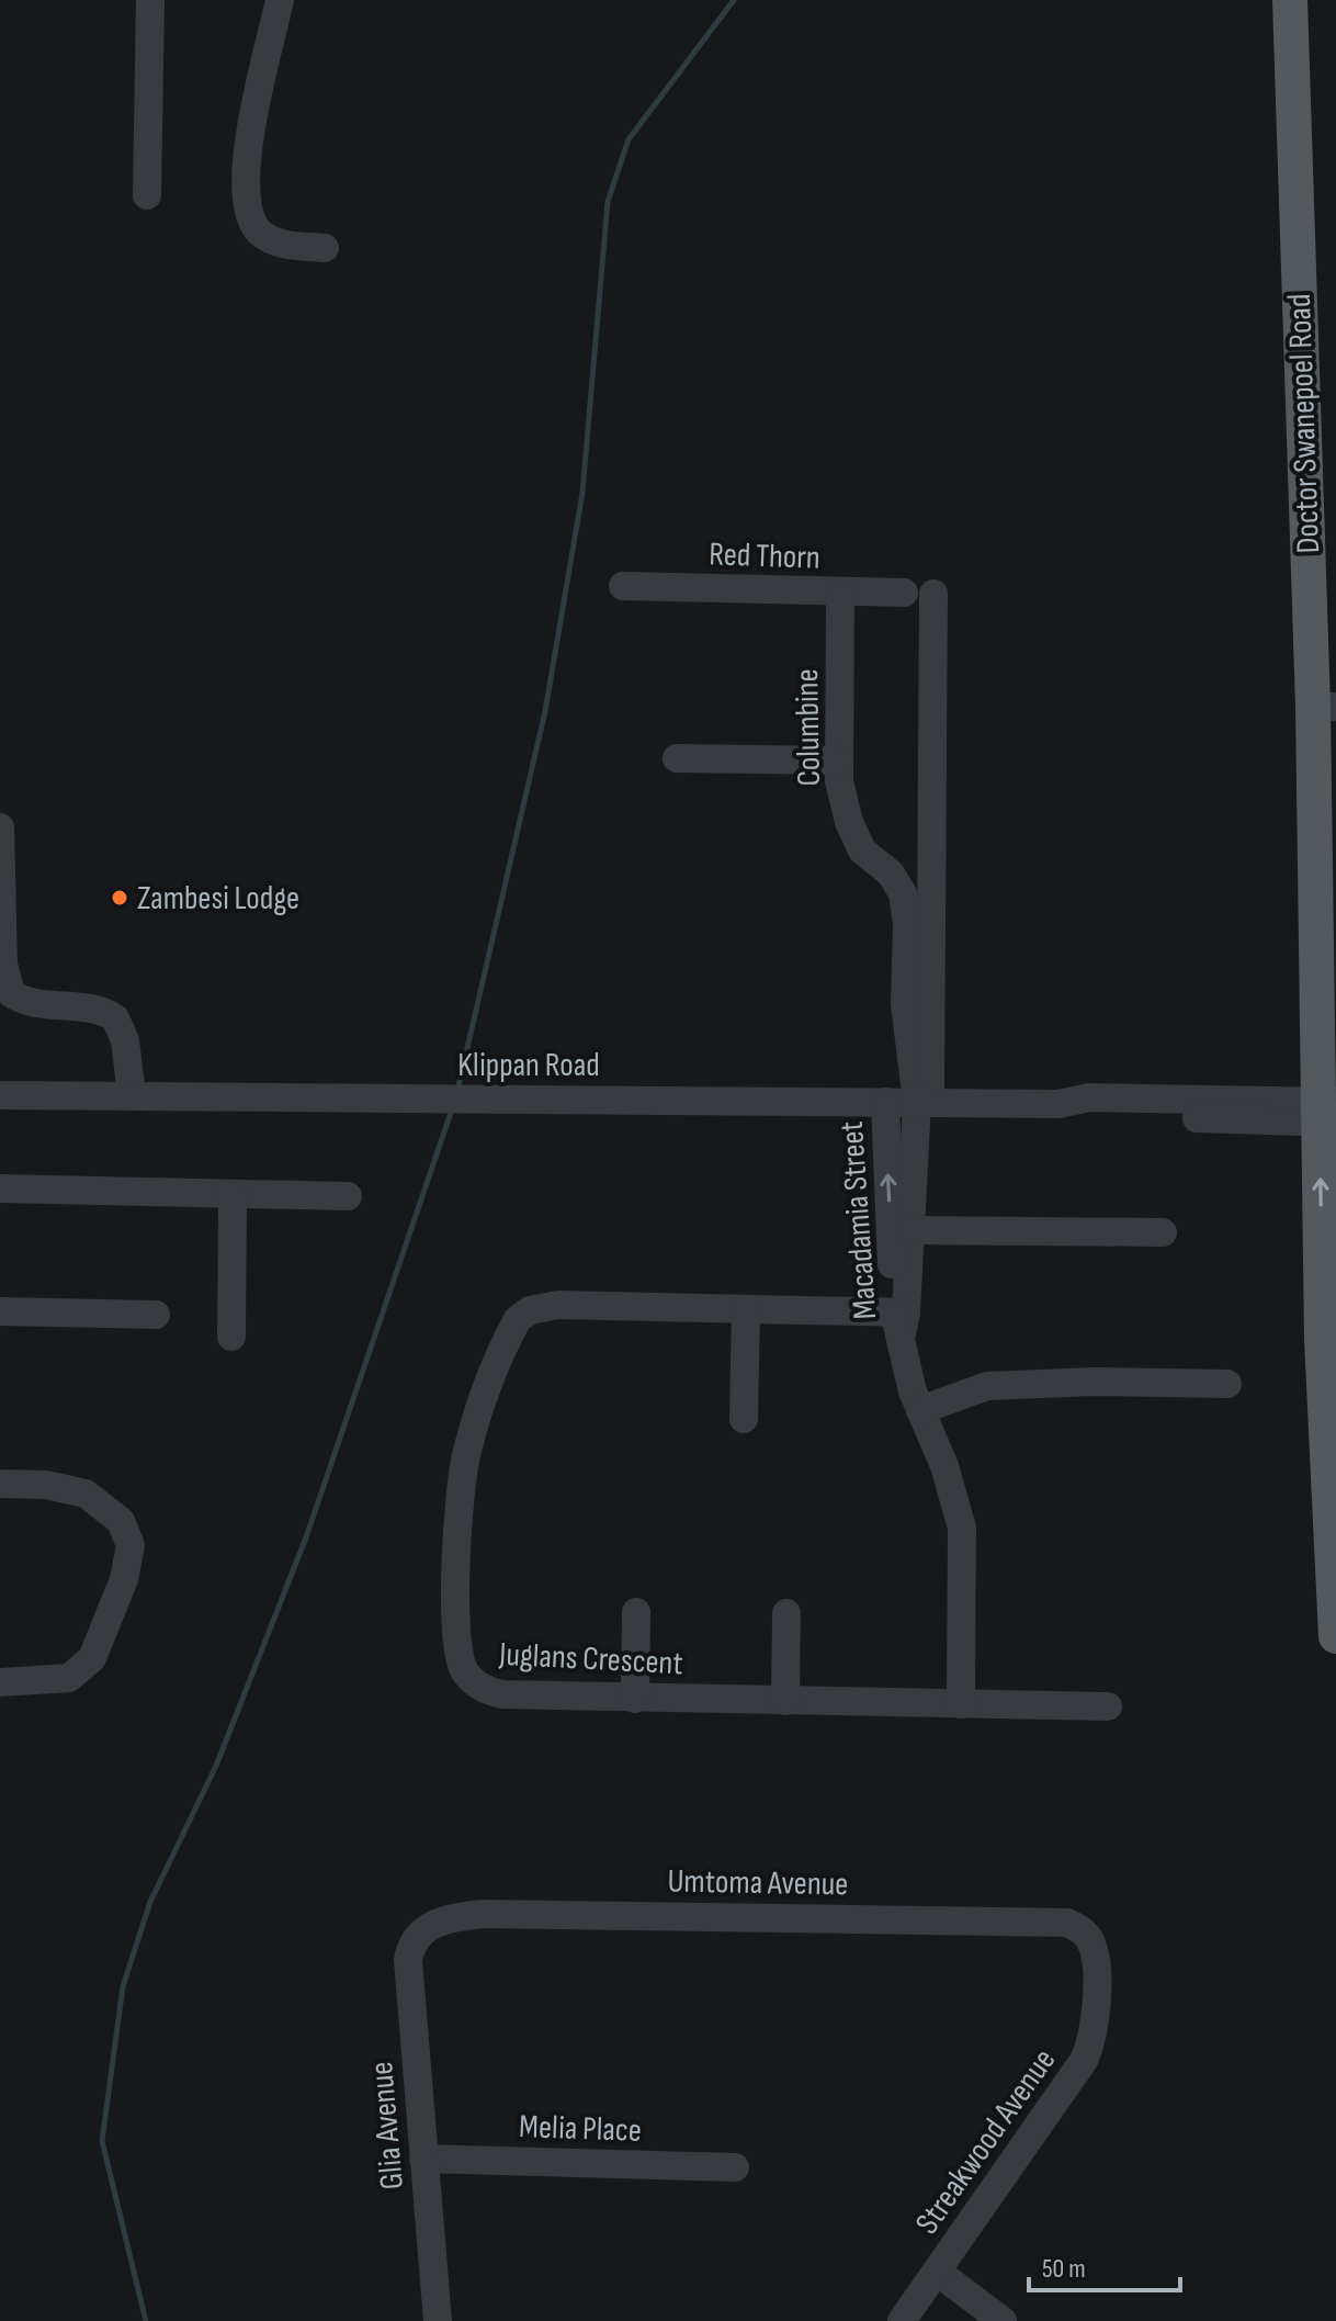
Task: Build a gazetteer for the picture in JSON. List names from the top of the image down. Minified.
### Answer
{"streets":{"main road":["Doctor Swanepoel Road"],"street":["Red Thorn","Columbine","Klippan Road","Macadamia Street","Juglans Crescent","Umtoma Avenue","Glia Avenue","Melia Place","Streakwood Avenue"]},"crossings":[["Doctor Swanepoel Road","Klippan Road"],["Red Thorn","Columbine"],["Columbine","Klippan Road"],["Columbine","Macadamia Street"],["Klippan Road","Macadamia Street"],["Macadamia Street","Juglans Crescent"],["Umtoma Avenue","Glia Avenue"],["Umtoma Avenue","Streakwood Avenue"],["Glia Avenue","Melia Place"]],"places":["Zambesi Lodge"],"scale_bar":"50 m"}
